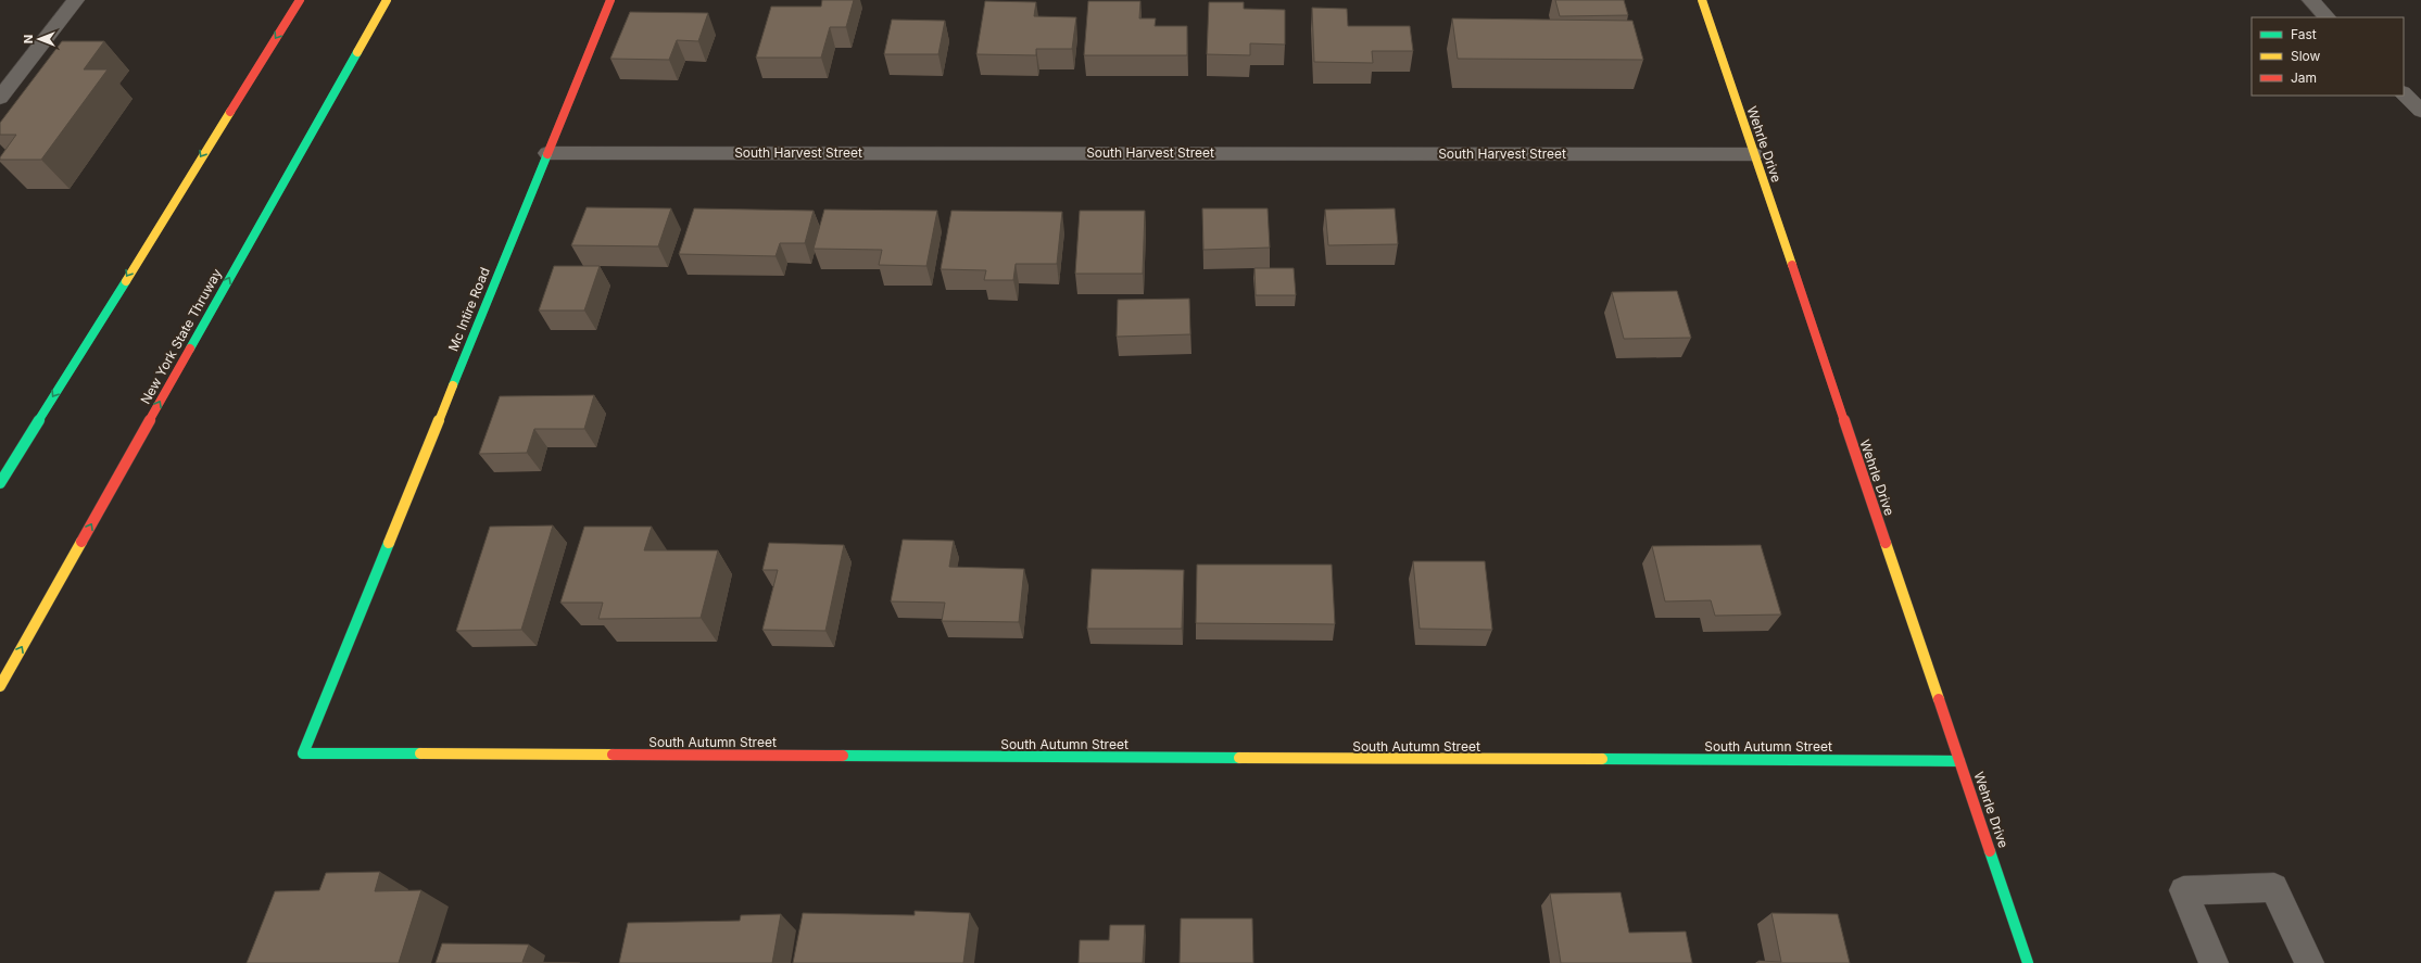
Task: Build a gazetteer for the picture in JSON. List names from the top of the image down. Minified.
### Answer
{"streets":{"main road":["Wehrle Drive","Mc Intire Road","New York State Thruway","South Autumn Street"],"street":["South Harvest Street"]},"crossings":[["Wehrle Drive","South Harvest Street"],["Wehrle Drive","South Autumn Street"],["South Harvest Street","Mc Intire Road"],["Mc Intire Road","South Autumn Street"]],"legend":["Fast","Slow","Jam"],"north":"left"}
